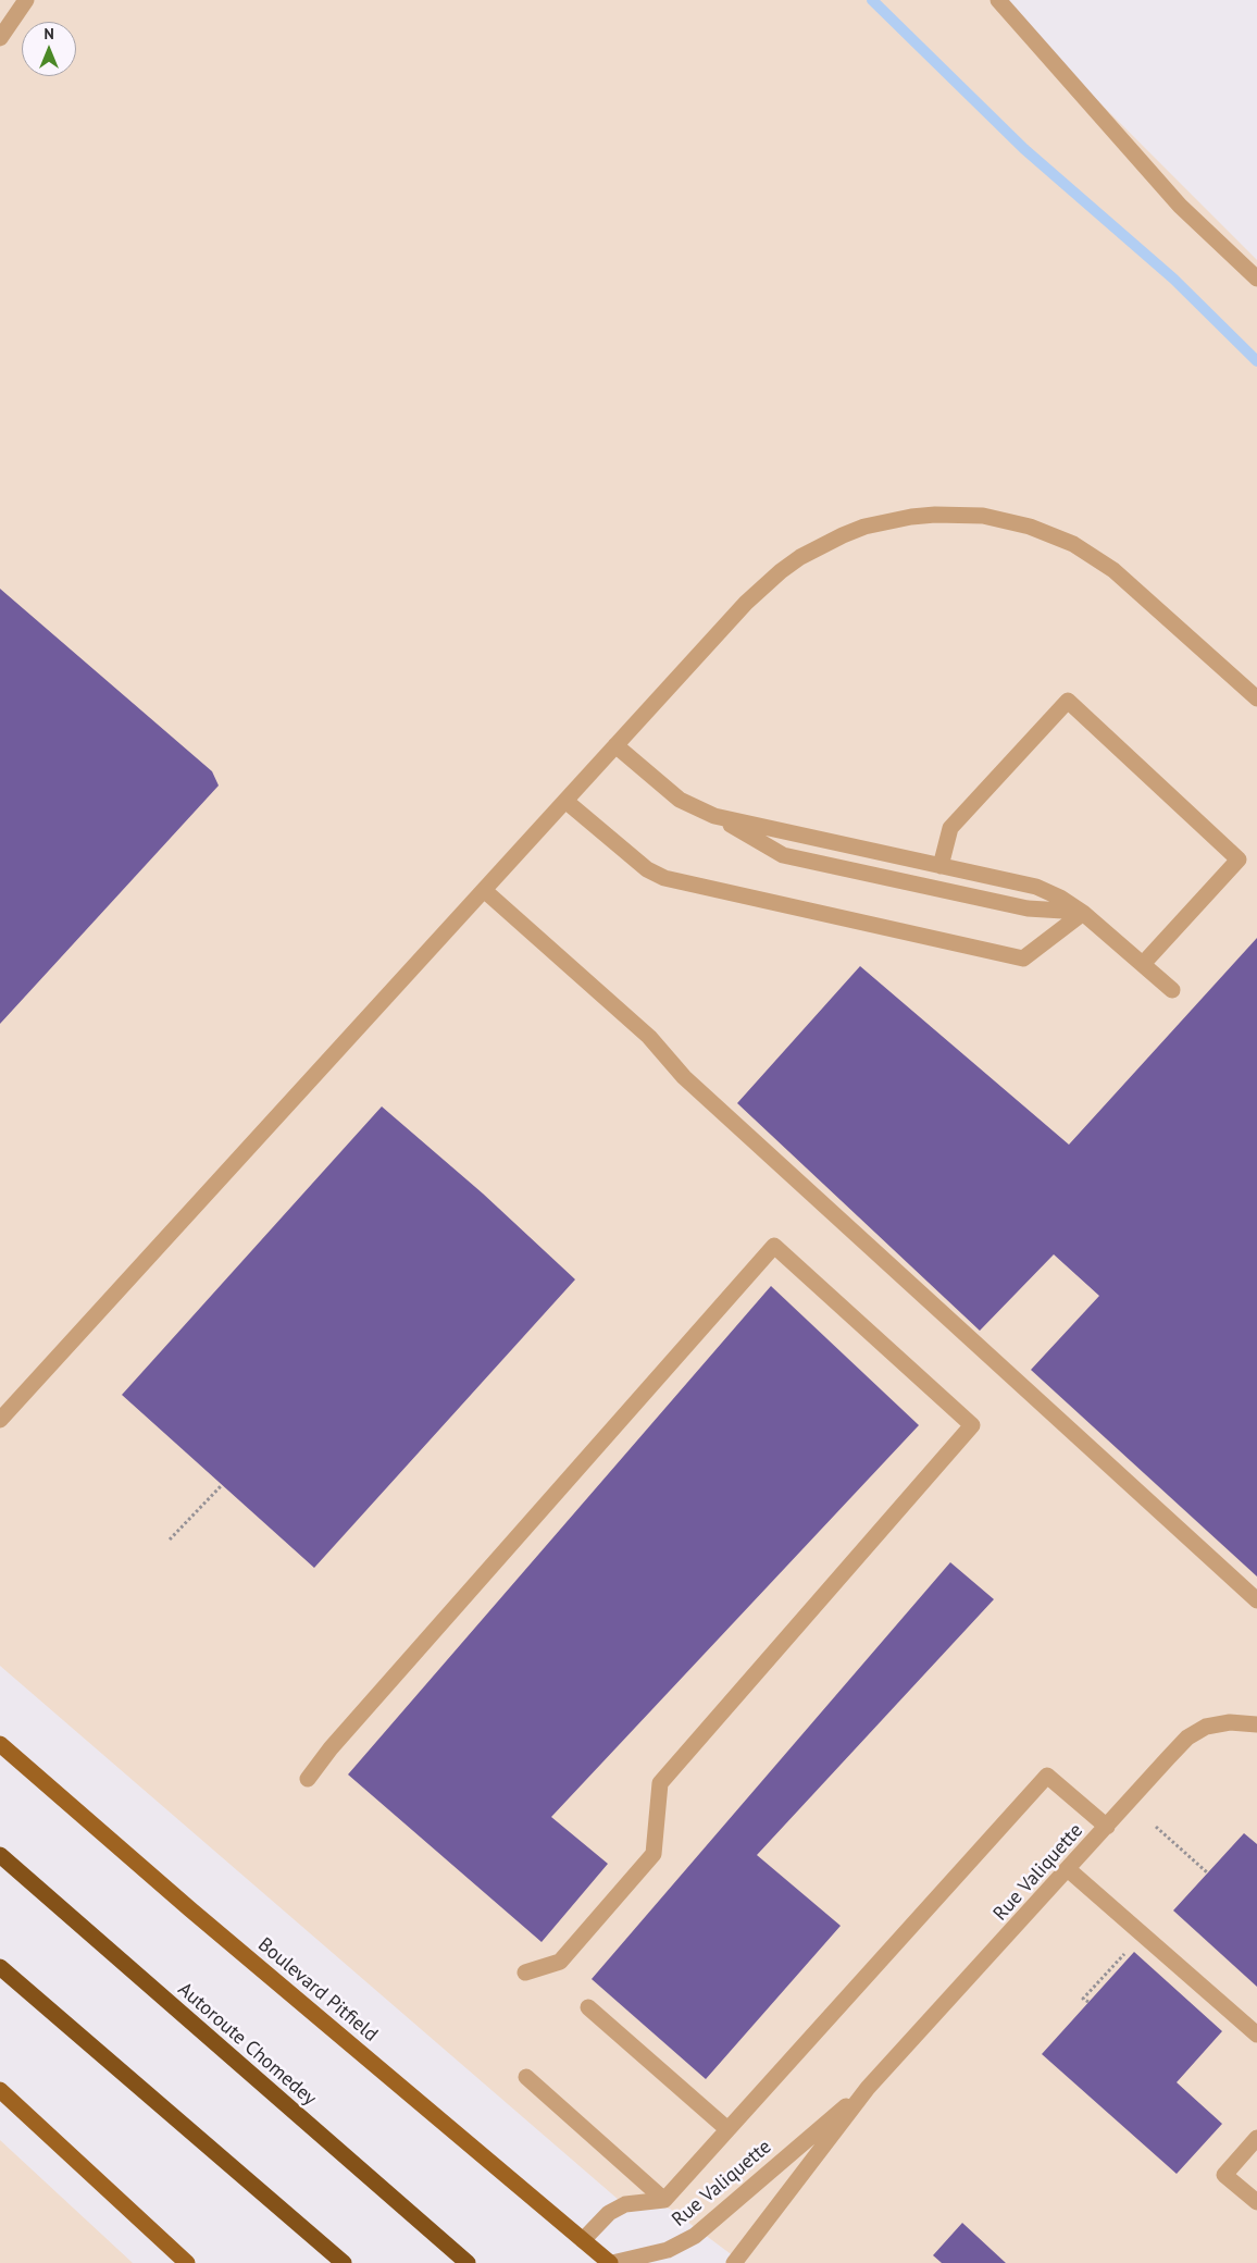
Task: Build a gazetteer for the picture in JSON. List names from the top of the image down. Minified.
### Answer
{"streets":{"highway":["Autoroute Chomedey"],"main road":["Boulevard Pitfield"],"street":["Rue Valiquette"]},"crossings":[["Rue Valiquette","Boulevard Pitfield"]],"north":"top"}
